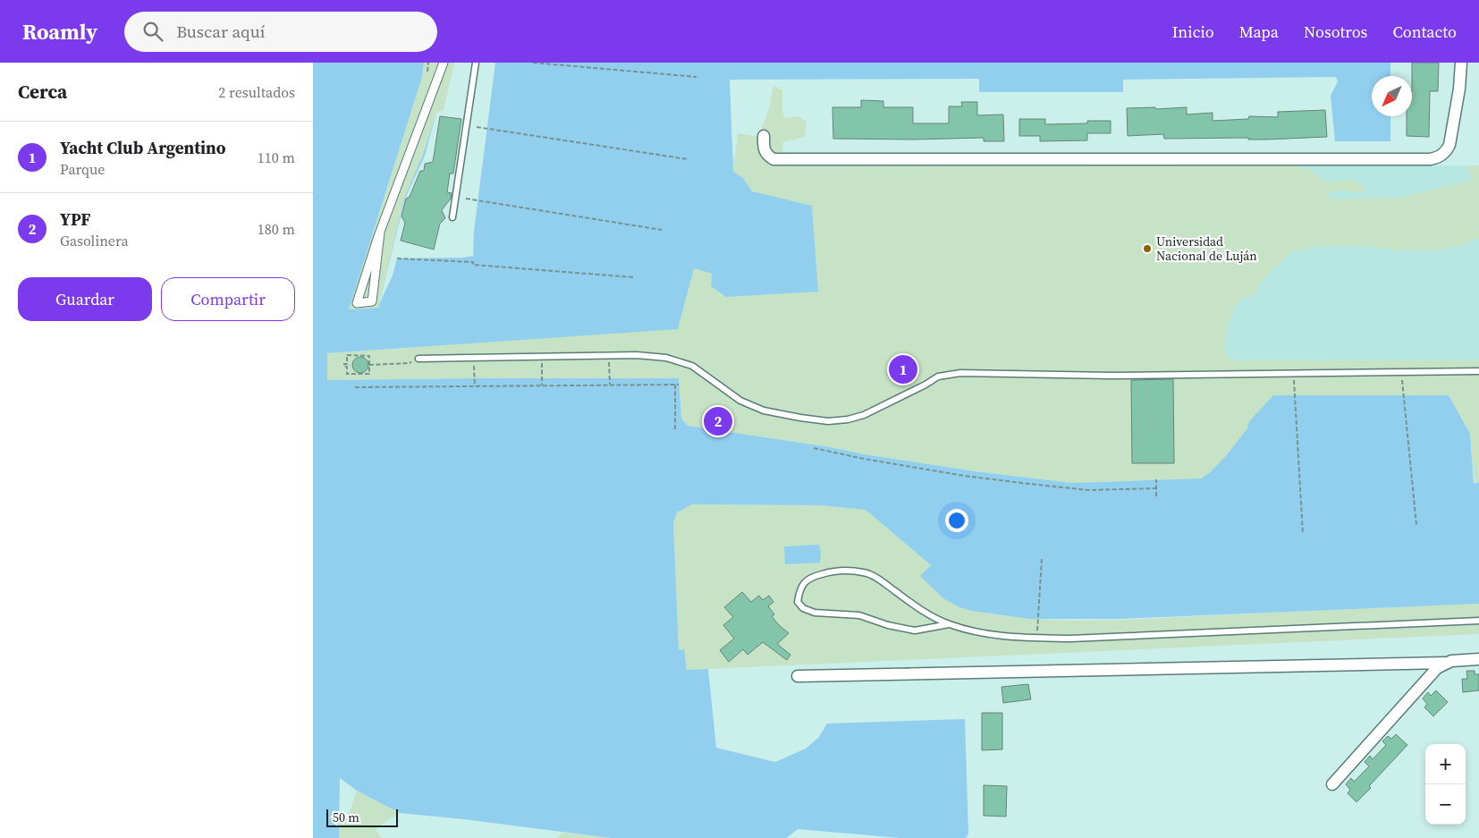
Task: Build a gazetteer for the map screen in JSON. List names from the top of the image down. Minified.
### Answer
{"places":["Universidad Nacional de Luján"],"scale_bar":"50 m","north":"bottom left","page":{"header":"Roamly","search":"Buscar aquí","nav":["Inicio","Mapa","Nosotros","Contacto"],"heading":["Cerca","2 resultados"],"list":[{"mark":"1","name":"Yacht Club Argentino","note":"Parque","value":"110 m"},{"mark":"2","name":"YPF","note":"Gasolinera","value":"180 m"}],"buttons":["Guardar","Compartir"],"pins":["1","2"],"map_buttons":["+","−"],"scale":"50 m"}}
